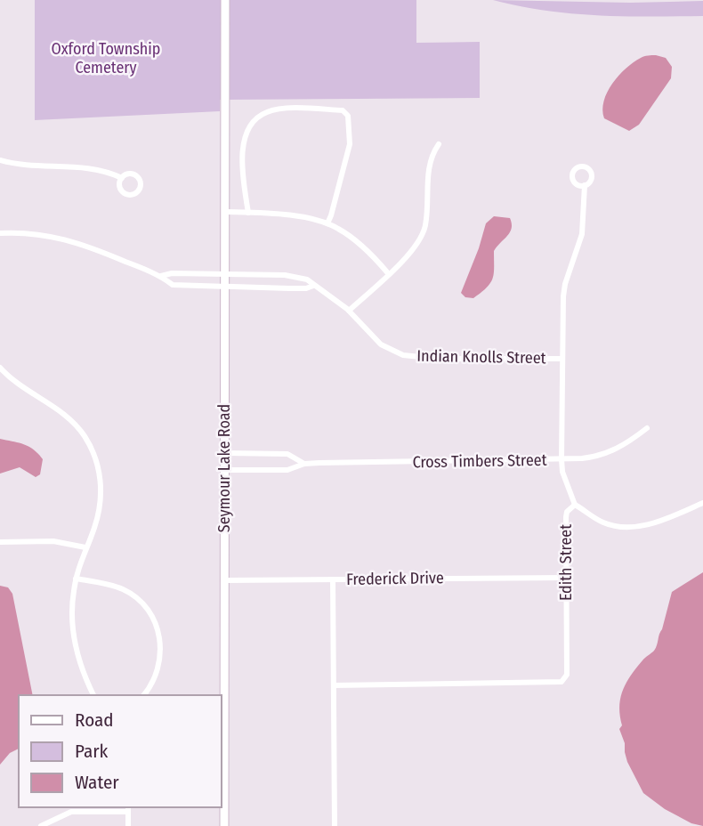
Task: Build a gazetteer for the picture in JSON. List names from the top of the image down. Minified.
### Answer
{"streets":{"street":["Indian Knolls Street","Cross Timbers Street","Seymour Lake Road","Edith Street","Frederick Drive"]},"crossings":[["Indian Knolls Street","Seymour Lake Road"],["Indian Knolls Street","Edith Street"],["Cross Timbers Street","Seymour Lake Road"],["Cross Timbers Street","Edith Street"],["Seymour Lake Road","Frederick Drive"],["Edith Street","Frederick Drive"]],"parks":["Oxford Township Cemetery"],"legend":["Road","Park","Water"]}
